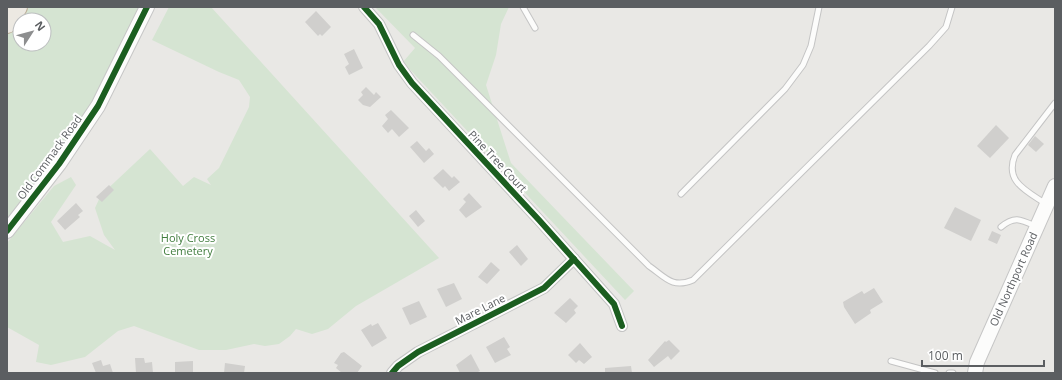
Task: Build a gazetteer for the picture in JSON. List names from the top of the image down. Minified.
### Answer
{"streets":{"street":["Old Commack Road","Pine Tree Court","Old Northport Road","Mare Lane"]},"crossings":[["Pine Tree Court","Mare Lane"]],"parks":["Holy Cross Cemetery"],"scale_bar":"100 m","north":"top right"}
